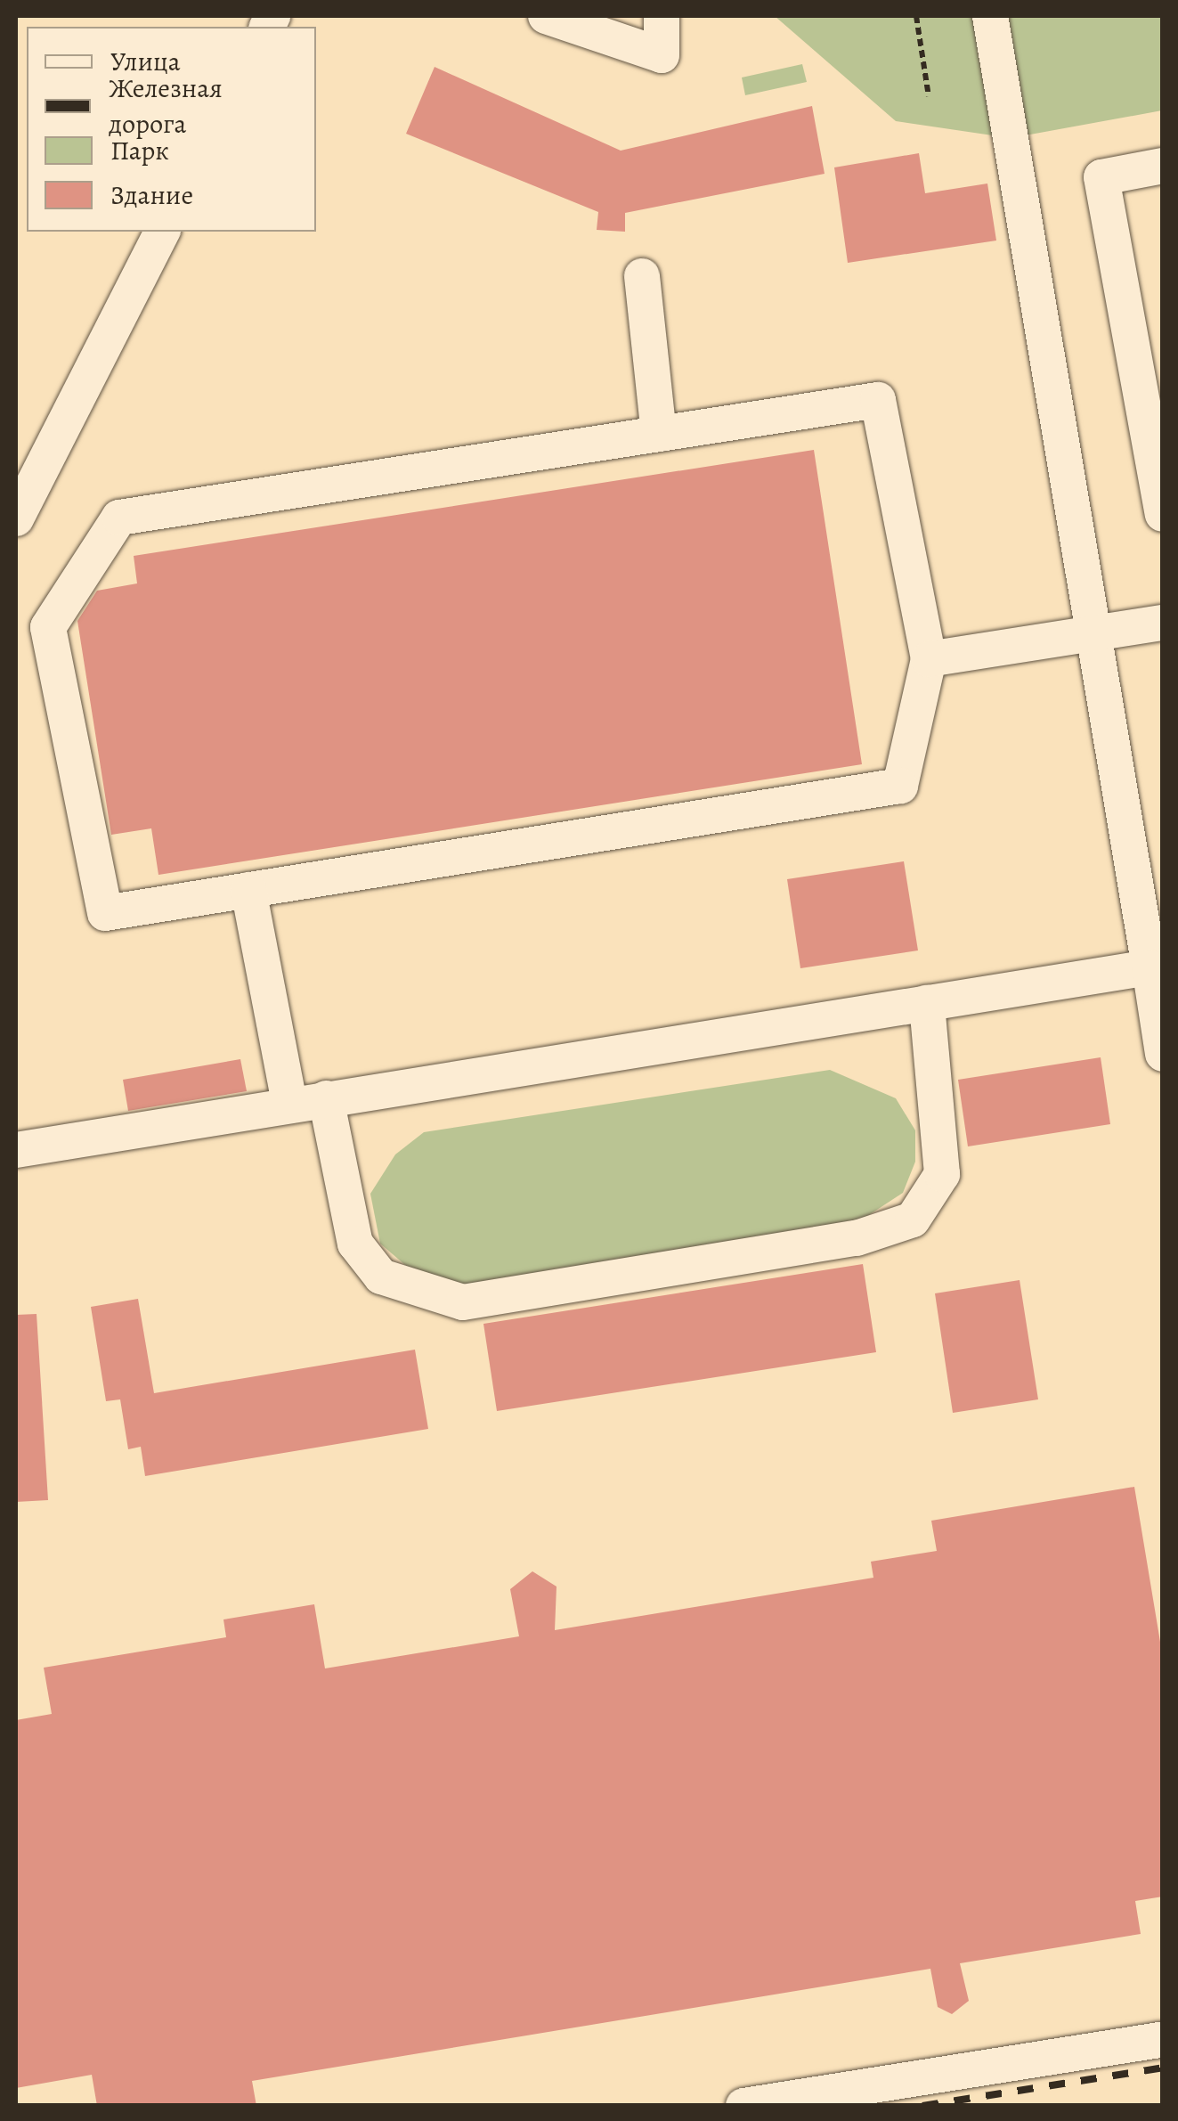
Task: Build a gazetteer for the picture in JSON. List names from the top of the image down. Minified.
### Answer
{"legend":["Улица","Железная дорога","Парк","Здание"]}
